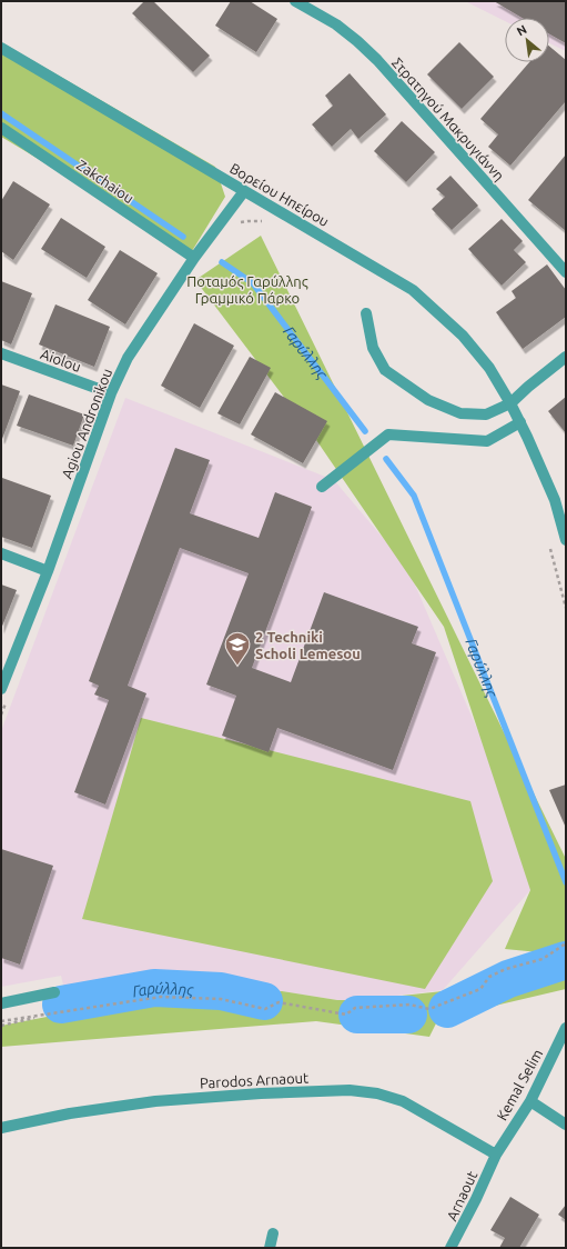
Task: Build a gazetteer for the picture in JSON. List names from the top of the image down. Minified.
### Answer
{"streets":{"street":["Στρατηγού Μακρυγιάννη","Zakchaiou","Βορείου Ηπείρου","Aiolou","Agiou Andronikou","Parodos Arnaout","Kemal Selim","Arnaout"]},"crossings":[["Zakchaiou","Agiou Andronikou"],["Βορείου Ηπείρου","Agiou Andronikou"],["Aiolou","Agiou Andronikou"],["Parodos Arnaout","Kemal Selim"],["Parodos Arnaout","Arnaout"],["Kemal Selim","Arnaout"]],"water":["Γαρύλλης"],"parks":["Ποταμός Γαρύλλης Γραμμικό Πάρκο"],"places":{"school or university":["2 Techniki Scholi Lemesou"]},"north":"top left"}
